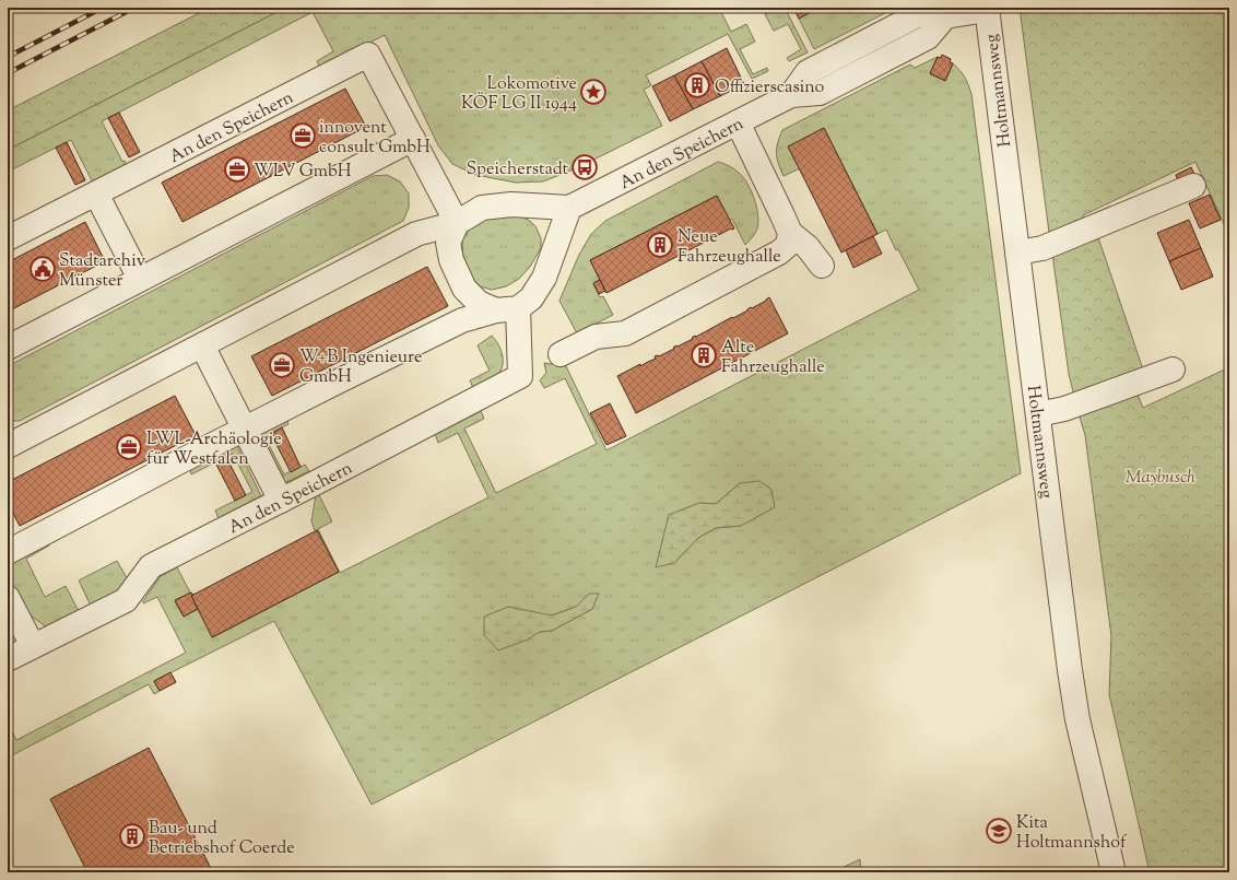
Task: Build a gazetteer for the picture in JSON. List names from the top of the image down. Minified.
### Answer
{"streets":{"street":["Holtmannsweg","An den Speichern"]},"crossings":[["Holtmannsweg","An den Speichern"]],"parks":["Maybusch"],"places":{"building":["Offizierscasino","Neue Fahrzeughalle","Alte Fahrzeughalle","Bau- und Betriebshof Coerde"],"place":["Lokomotive KÖF LG II 1944"],"office":["innovent consult GmbH","WLV GmbH","W+B Ingenieure GmbH","LWL-Archäologie für Westfalen"],"bus stop":["Speicherstadt"],"public building":["Stadtarchiv Münster"],"school or university":["Kita Holtmannshof"]}}
